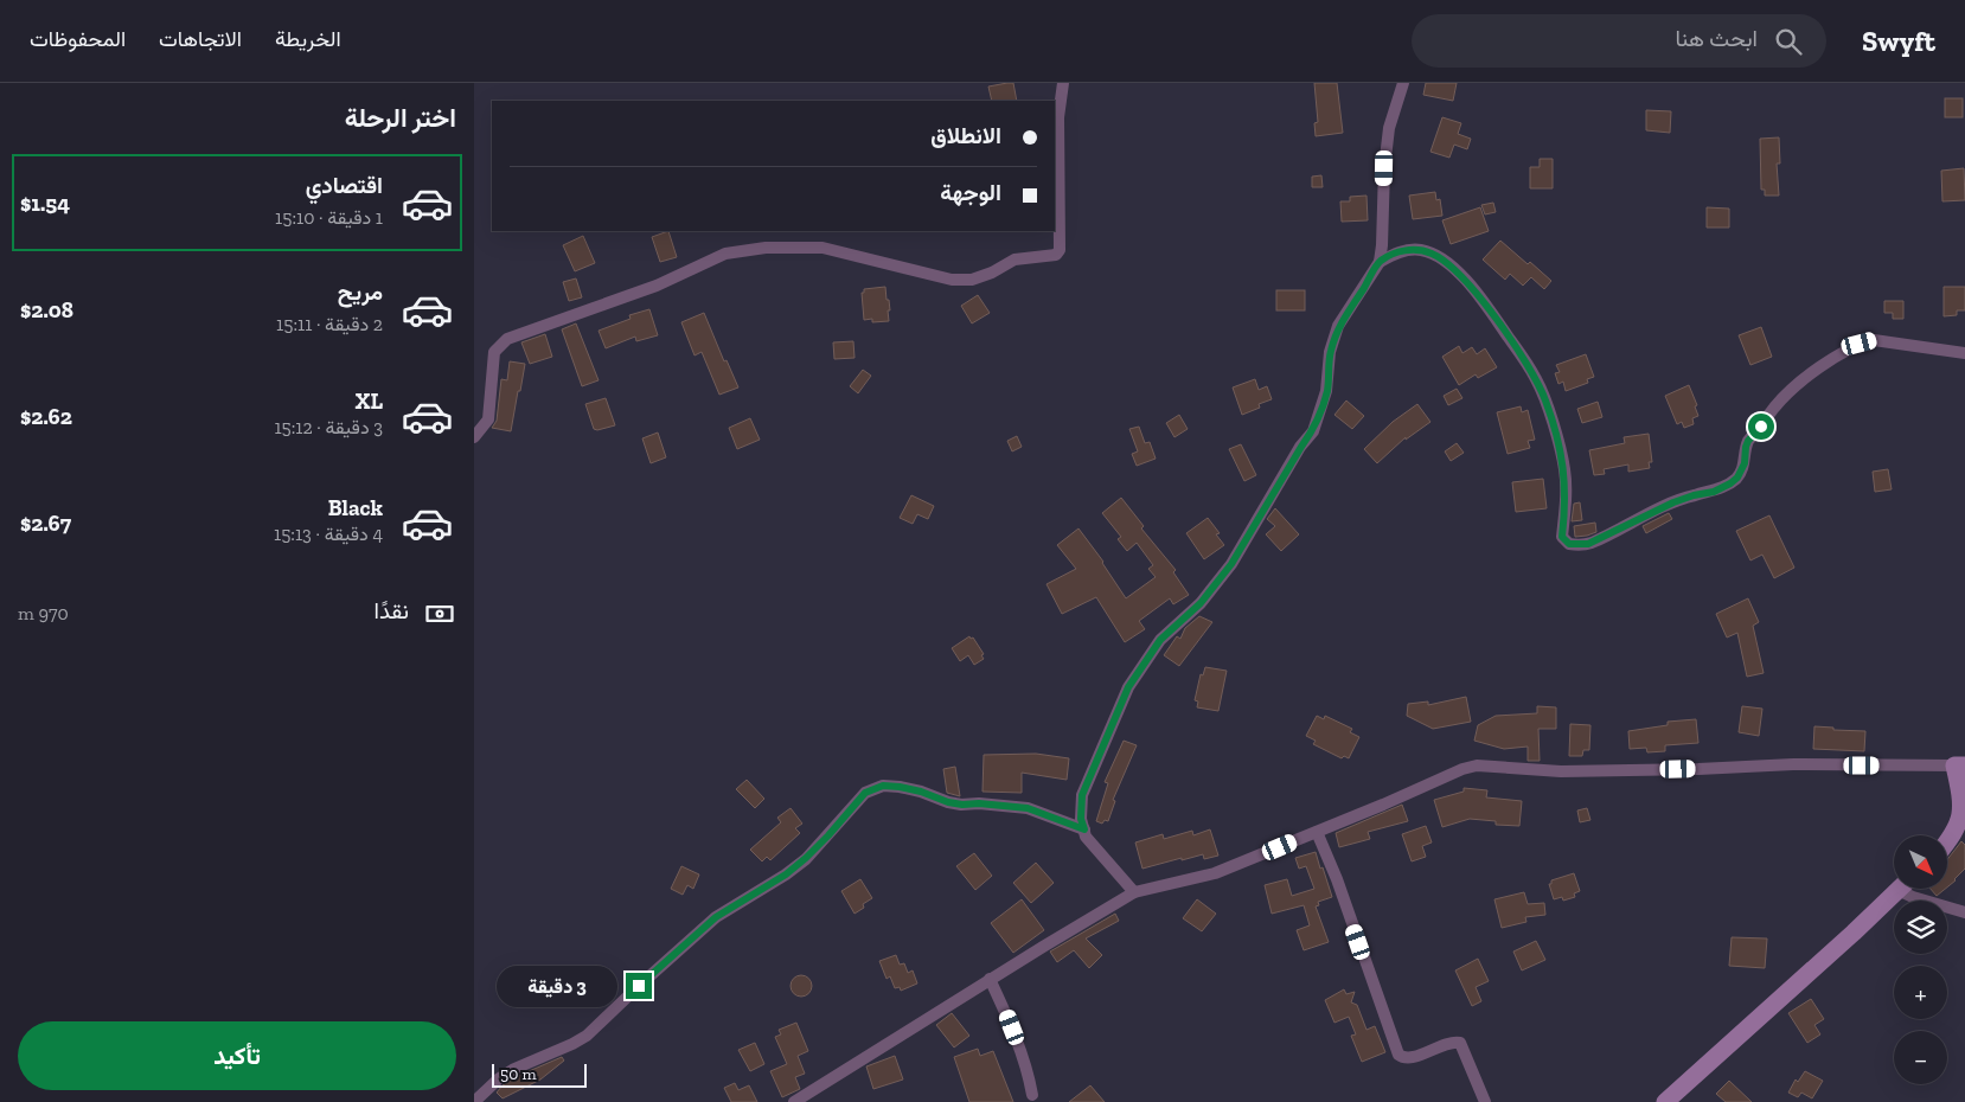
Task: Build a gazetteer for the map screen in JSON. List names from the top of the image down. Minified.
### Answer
{"scale_bar":"50 m","north":"bottom right","page":{"header":"Swyft","search":"ابحث هنا","nav":["الخريطة","الاتجاهات","المحفوظات"],"heading":"اختر الرحلة","banner":["الانطلاق","الوجهة"],"list":[{"name":"اقتصادي","note":"1 دقيقة · 15:10","value":"$1.54"},{"name":"مريح","note":"2 دقيقة · 15:11","value":"$2.08"},{"name":"XL","note":"3 دقيقة · 15:12","value":"$2.62"},{"name":"Black","note":"4 دقيقة · 15:13","value":"$2.67"}],"pay":["نقدًا","970 m"],"map_buttons":["+","−"],"bubble":"3 دقيقة","buttons":"تأكيد","scale":"50 m"}}
